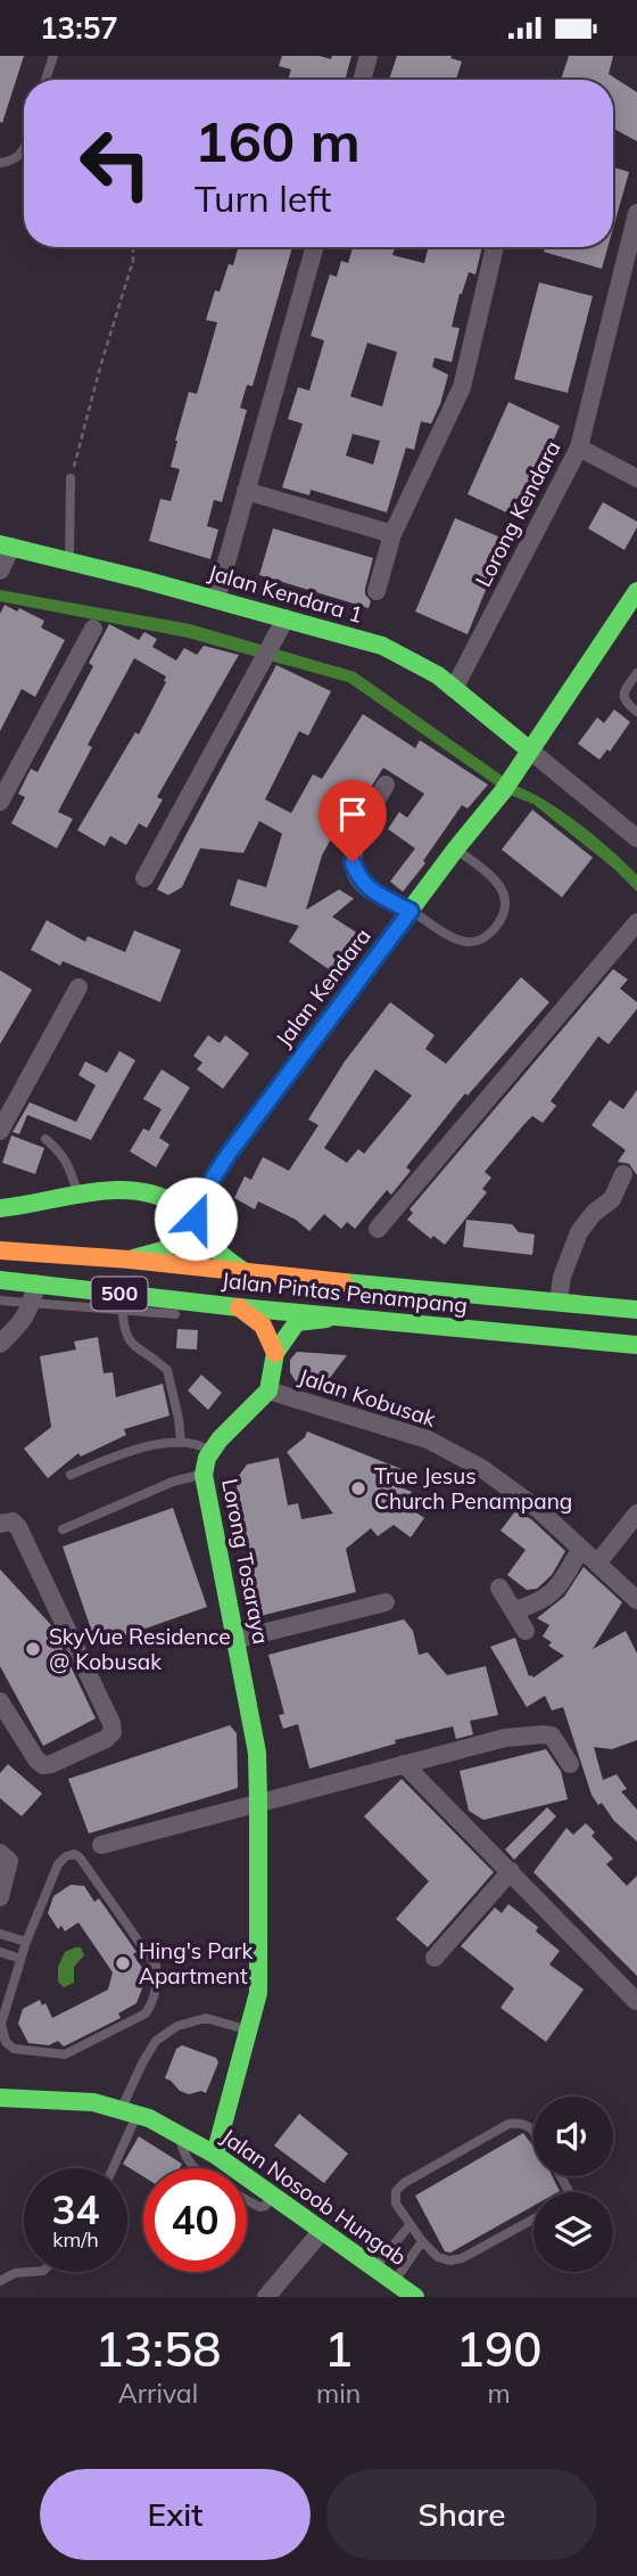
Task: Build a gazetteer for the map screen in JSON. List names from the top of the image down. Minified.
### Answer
{"streets":{"street":["Lorong Kendara","Jalan Kendara 1","Jalan Kendara","Jalan Pintas Penampang","500","Jalan Kobusak","Lorong Tosaraya","Jalan Nosoob Hungab"]},"crossings":[["Lorong Kendara","Jalan Kendara 1"],["Jalan Kendara 1","Jalan Kendara"],["Jalan Kobusak","Lorong Tosaraya"],["Lorong Tosaraya","Jalan Nosoob Hungab"]],"places":["True Jesus Church Penampang","SkyVue Residence @ Kobusak","Hing's Park Apartment"],"page":{"status":"13:57","turn":["160 m","Turn left"],"speed":"34 km/h","limit":"40","eta":["13:58","Arrival","1","min","190","m"],"buttons":["Exit","Share"]}}
